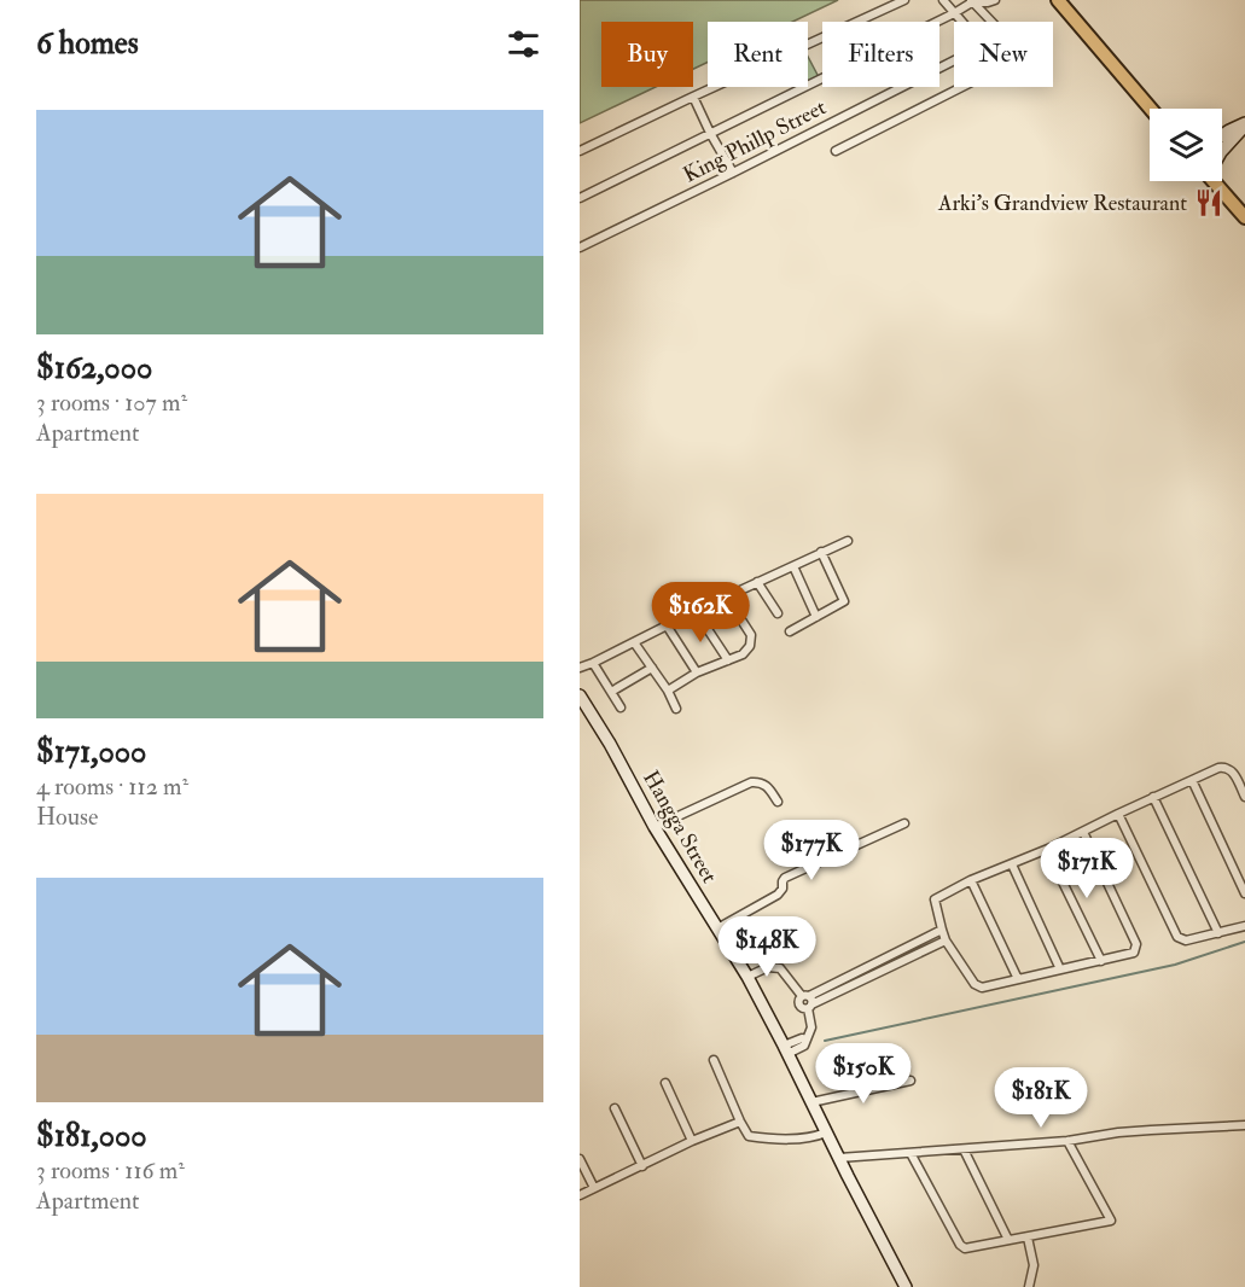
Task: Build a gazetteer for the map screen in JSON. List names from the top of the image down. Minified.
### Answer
{"streets":{"street":["King Phillp Street","Hangga Street"]},"places":{"restaurant":["Arki's Grandview Restaurant"]},"page":{"heading":"6 homes","chip":["Buy","Rent","Filters","New"],"list":[{"name":"$162,000","note":"3 rooms · 107 m² · Apartment"},{"name":"$171,000","note":"4 rooms · 112 m² · House"},{"name":"$181,000","note":"3 rooms · 116 m² · Apartment"}],"price":["$162K","$177K","$171K","$148K","$150K","$181K"]}}
